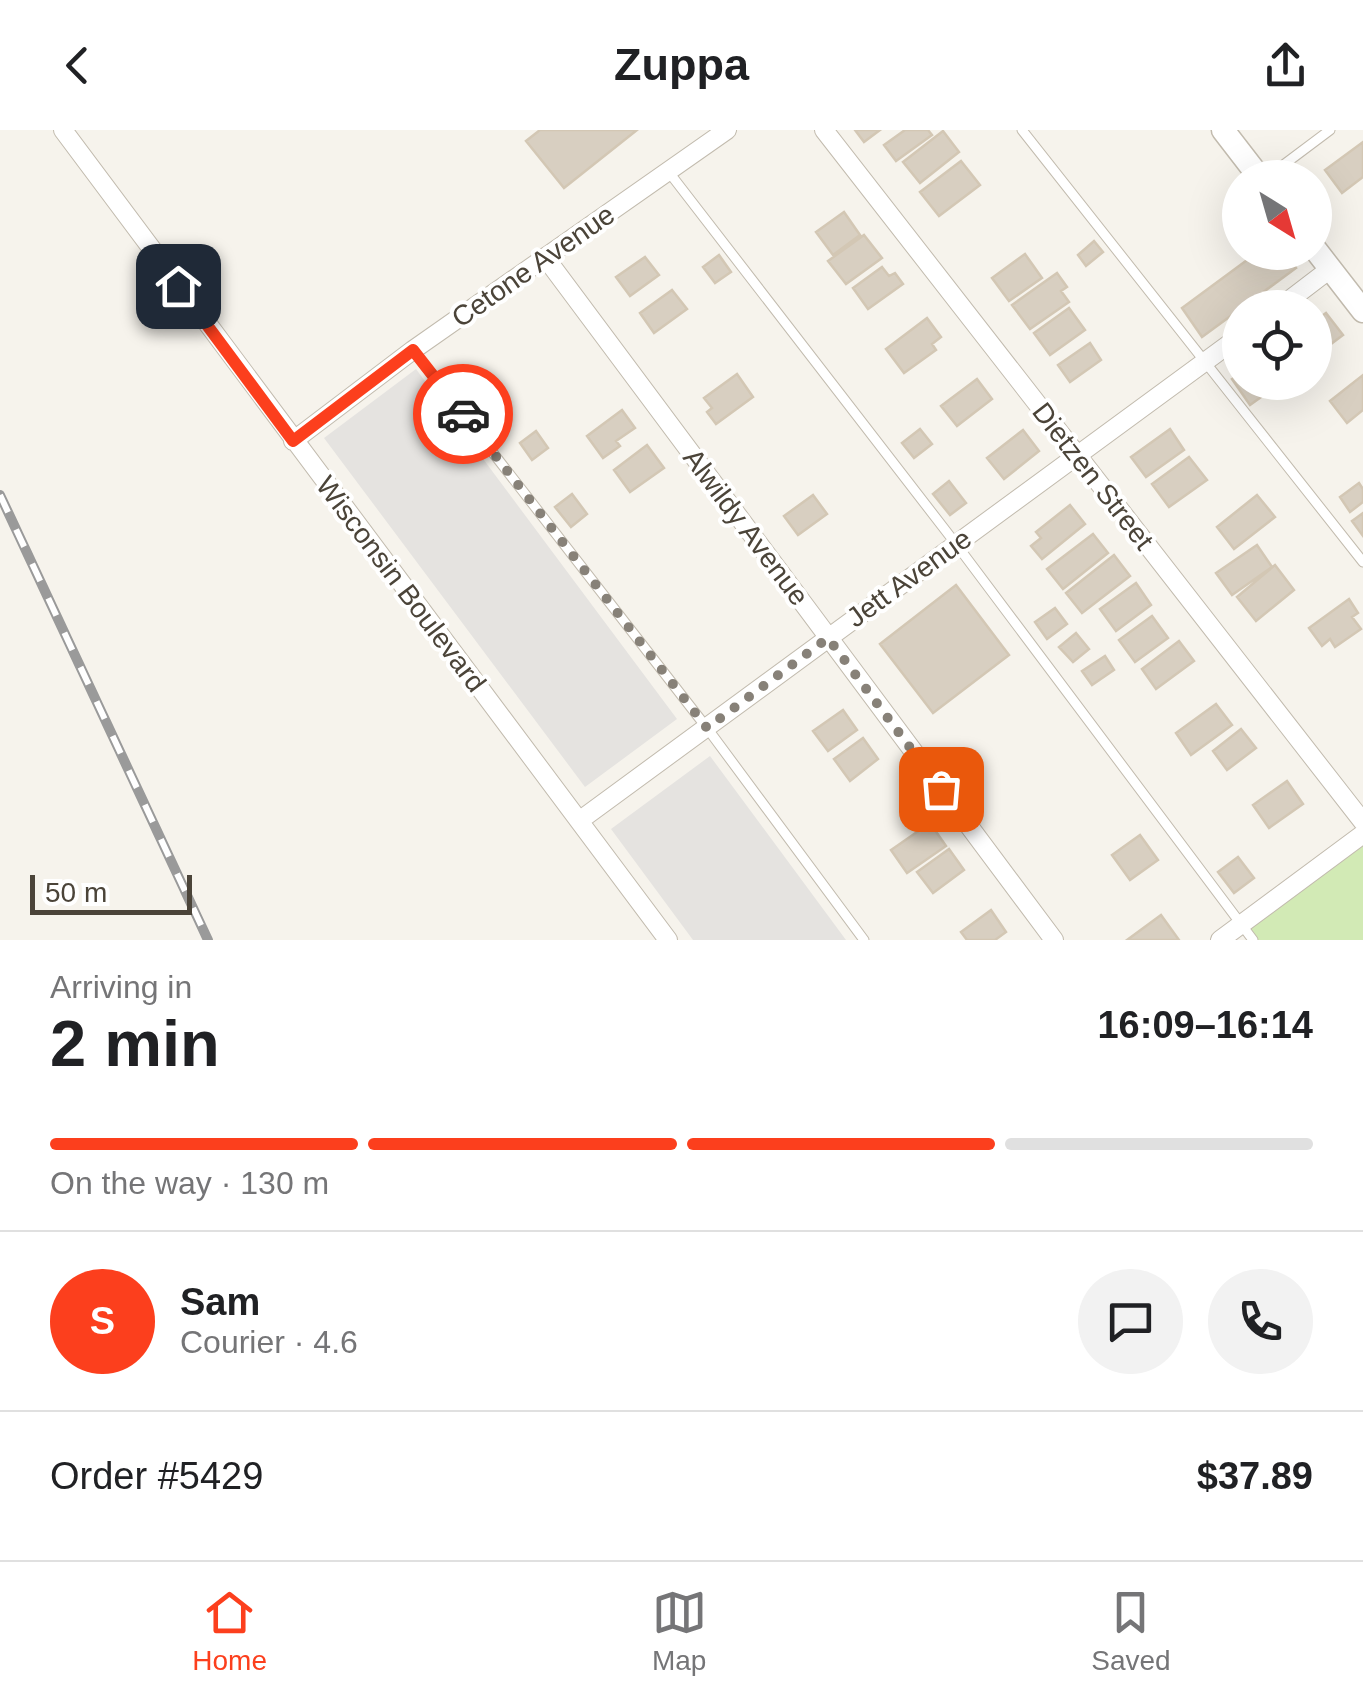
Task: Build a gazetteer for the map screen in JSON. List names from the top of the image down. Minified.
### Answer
{"streets":{"street":["Cetone Avenue","Dietzen Street","Alwildy Avenue","Jett Avenue","Wisconsin Boulevard"]},"crossings":[["Cetone Avenue","Alwildy Avenue"],["Cetone Avenue","Wisconsin Boulevard"],["Dietzen Street","Jett Avenue"],["Alwildy Avenue","Jett Avenue"],["Jett Avenue","Wisconsin Boulevard"]],"scale_bar":"50 m","north":"bottom right","page":{"header":"Zuppa","scale":"50 m","heading":["2 min","Arriving in","16:09–16:14"],"panel":["Sam","Courier · 4.6","Order #5429","$37.89"],"bar":"On the way · 130 m","round":"S","tabs":["Home","Map","Saved"]}}
